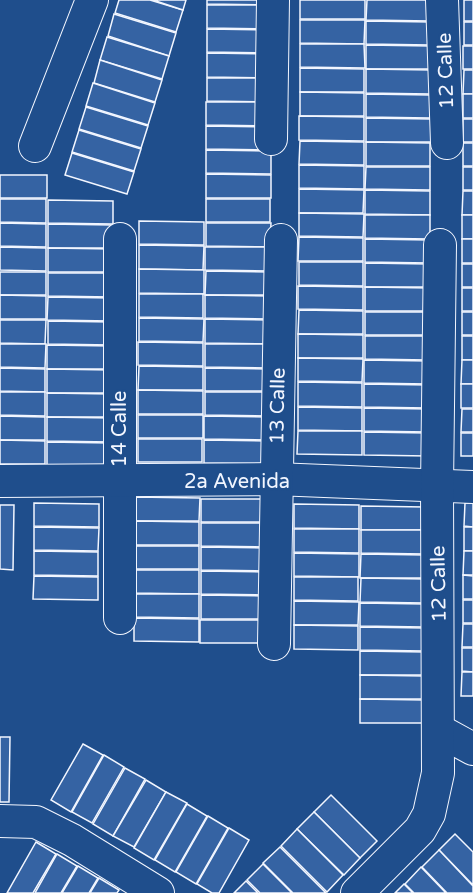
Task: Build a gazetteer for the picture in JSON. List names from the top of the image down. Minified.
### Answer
{"streets":{"street":["12 Calle","13 Calle","14 Calle","2a Avenida"]},"crossings":[["12 Calle","2a Avenida"],["13 Calle","2a Avenida"],["14 Calle","2a Avenida"]]}
